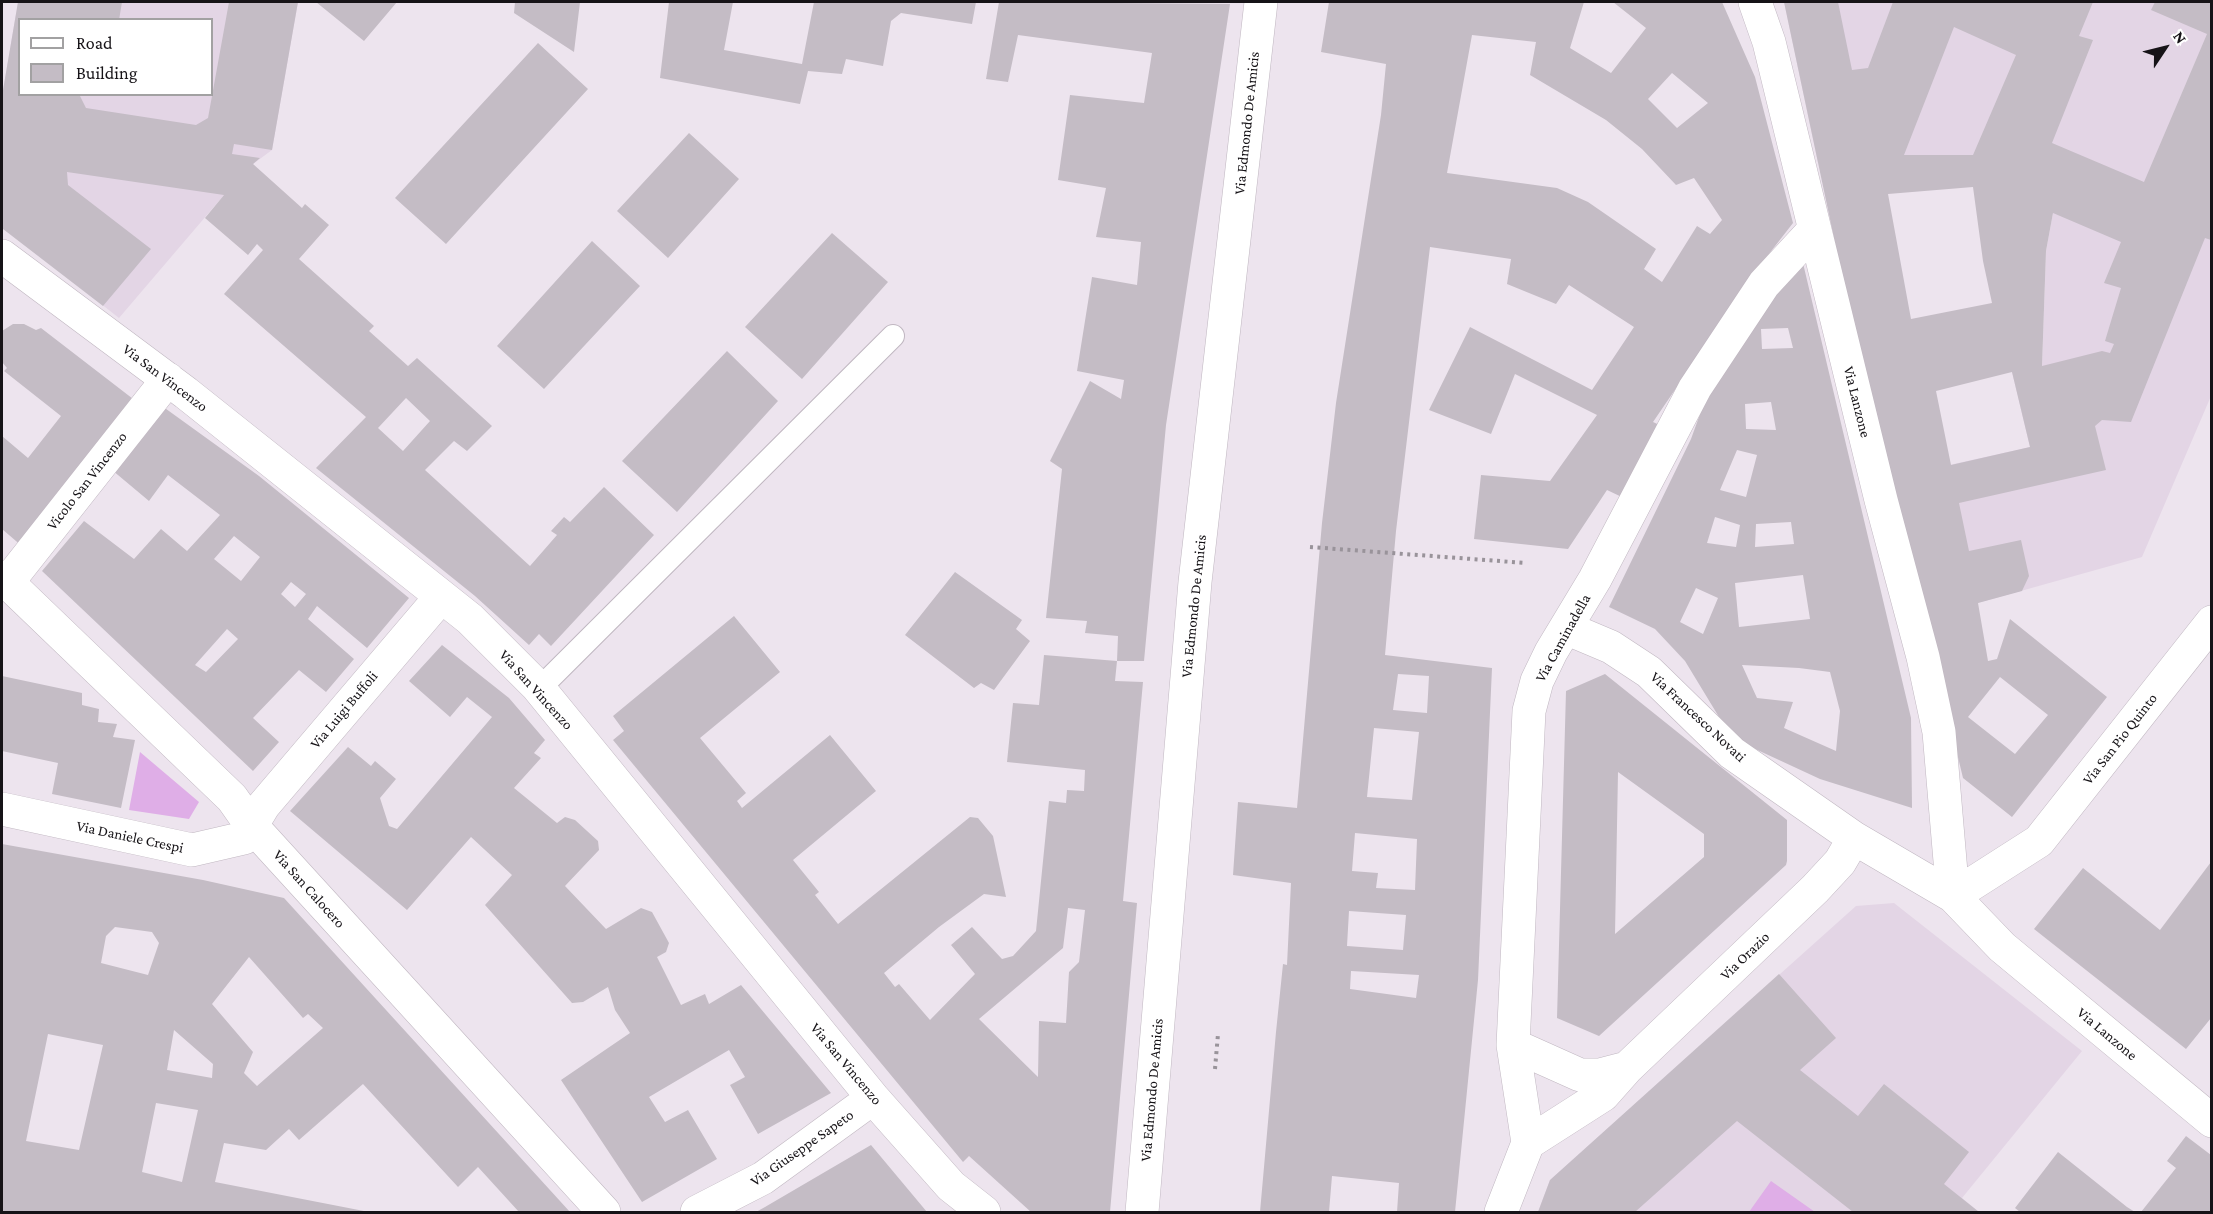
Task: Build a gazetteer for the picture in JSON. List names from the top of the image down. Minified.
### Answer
{"streets":{"street":["Via Edmondo De Amicis","Via San Vincenzo","Via Lanzone","Vicolo San Vincenzo","Via Caminadella","Via Luigi Buffoli","Via Francesco Novati","Via San Pio Quinto","Via Daniele Crespi","Via San Calocero","Via Orazio","Via Giuseppe Sapeto"]},"crossings":[["Via San Vincenzo","Vicolo San Vincenzo"],["Via San Vincenzo","Via Luigi Buffoli"],["Via San Vincenzo","Via Giuseppe Sapeto"],["Via Lanzone","Via Caminadella"],["Via Lanzone","Via Francesco Novati"],["Via Lanzone","Via San Pio Quinto"],["Vicolo San Vincenzo","Via San Calocero"],["Via Caminadella","Via Francesco Novati"],["Via Caminadella","Via Orazio"],["Via Luigi Buffoli","Via Daniele Crespi"],["Via Luigi Buffoli","Via San Calocero"],["Via Francesco Novati","Via San Pio Quinto"],["Via Francesco Novati","Via Orazio"],["Via Daniele Crespi","Via San Calocero"]],"legend":["Road","Building"],"north":"top right"}
